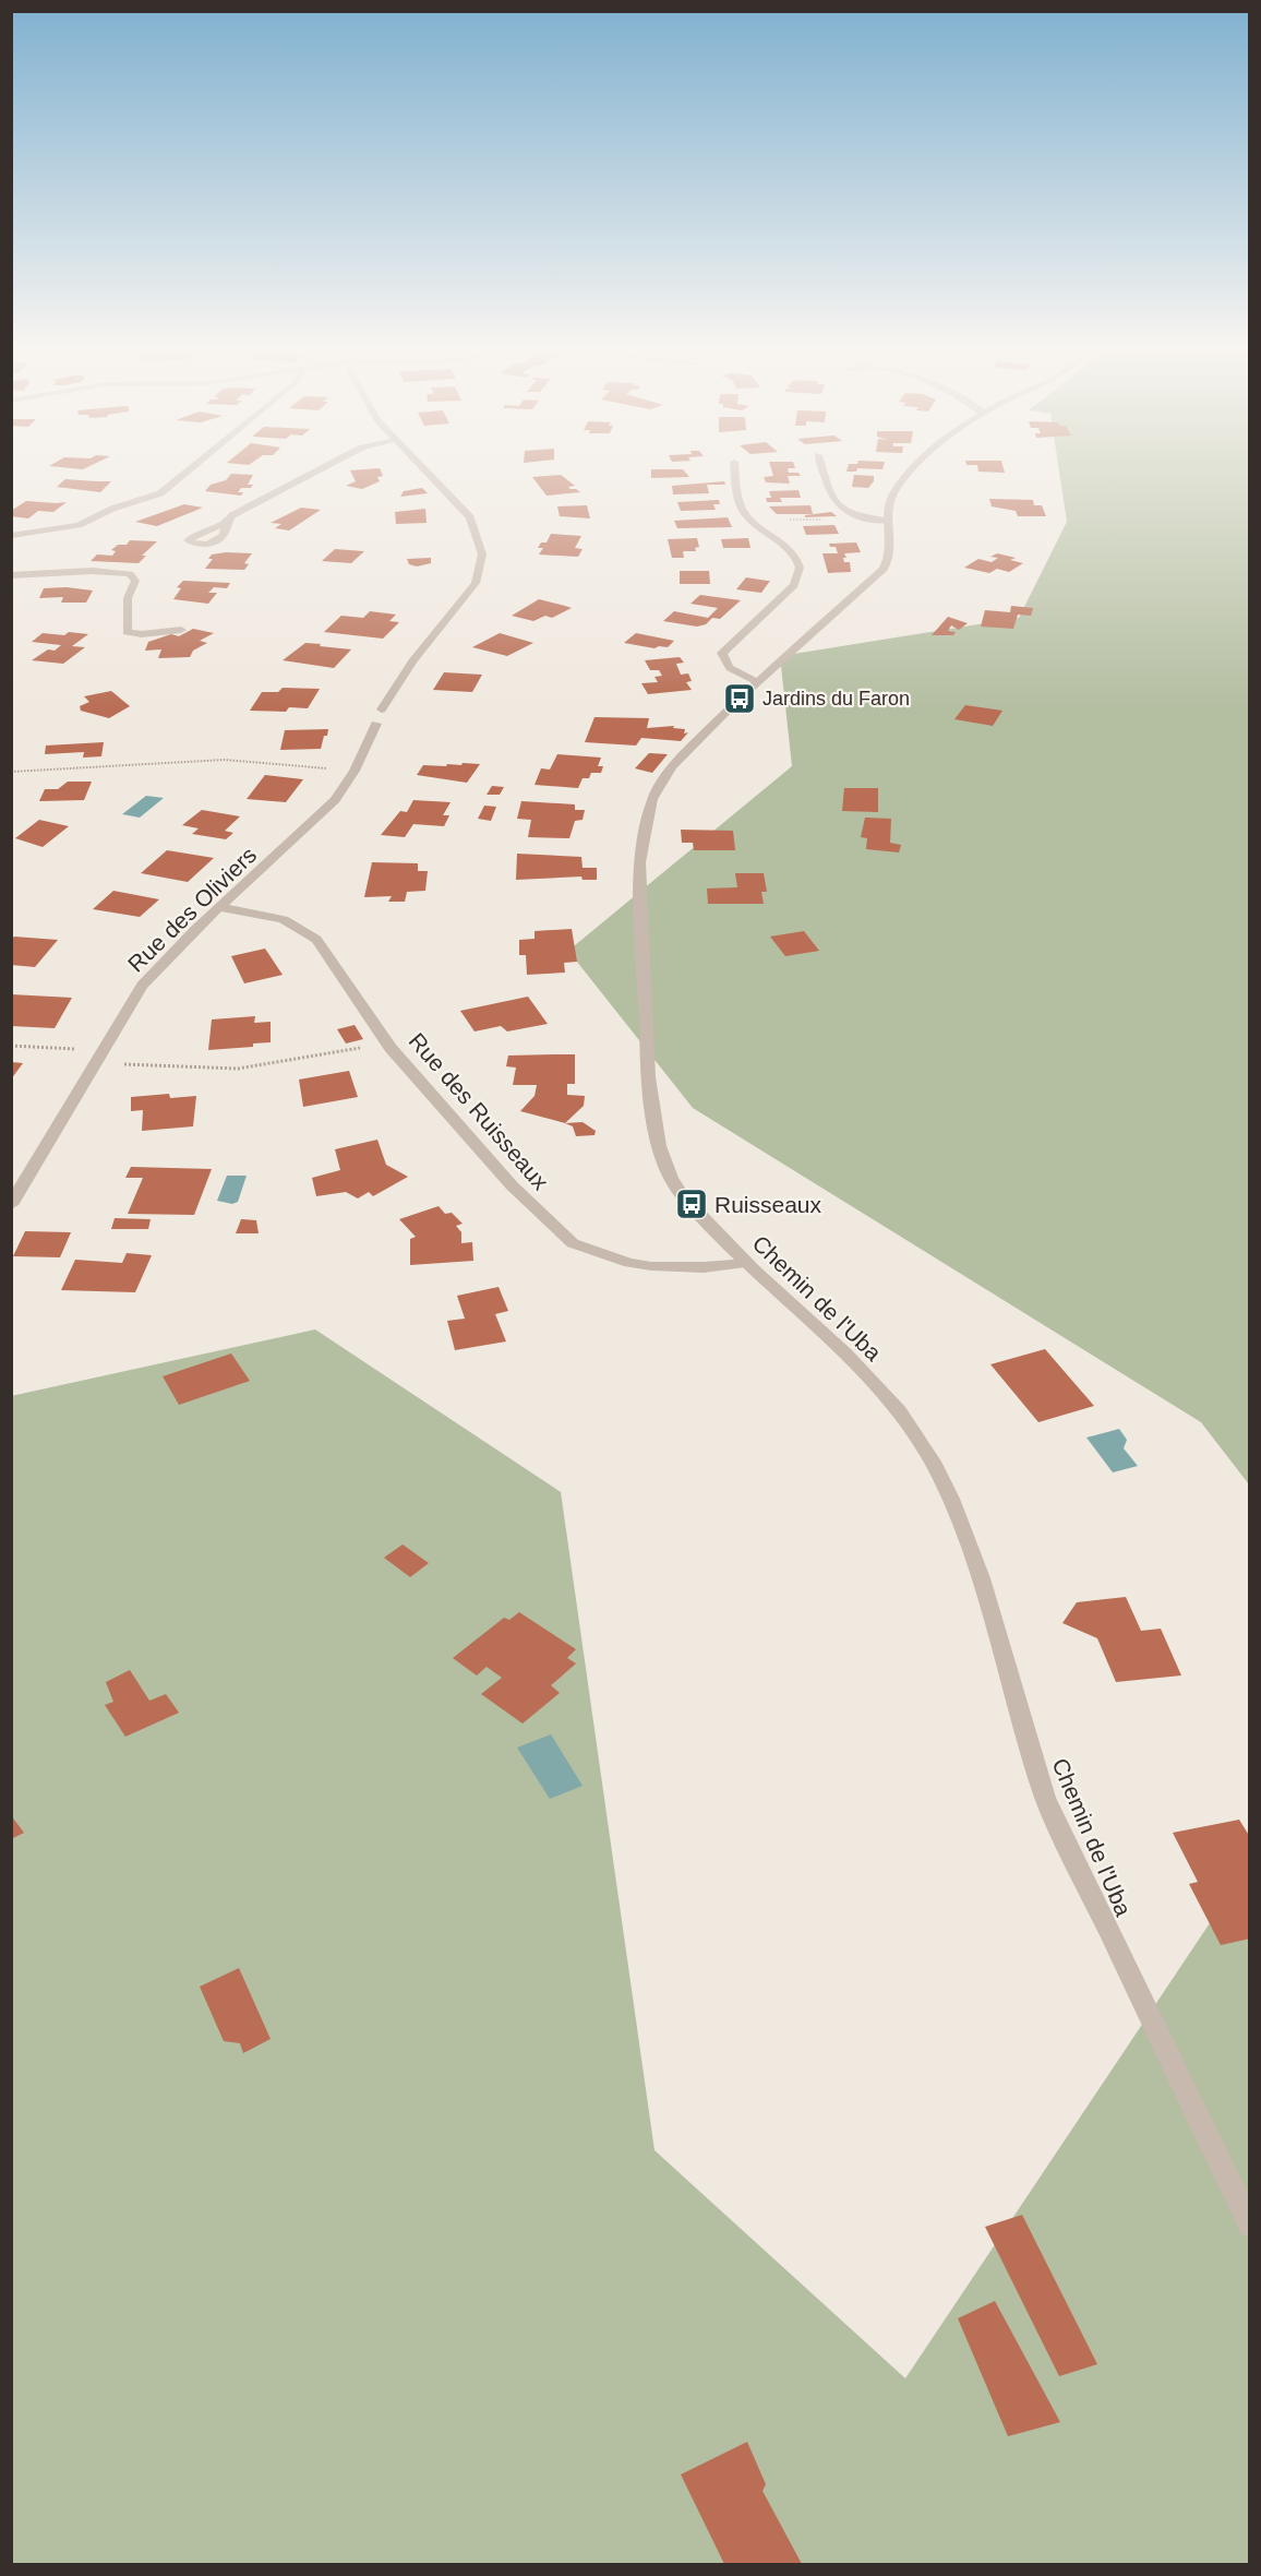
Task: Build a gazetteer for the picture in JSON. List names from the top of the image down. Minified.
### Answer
{"streets":{"street":["Rue des Oliviers","Rue des Ruisseaux","Chemin de l'Uba"]},"crossings":[["Rue des Oliviers","Rue des Ruisseaux"],["Rue des Ruisseaux","Chemin de l'Uba"]],"places":{"bus stop":["Jardins du Faron","Ruisseaux"]}}
